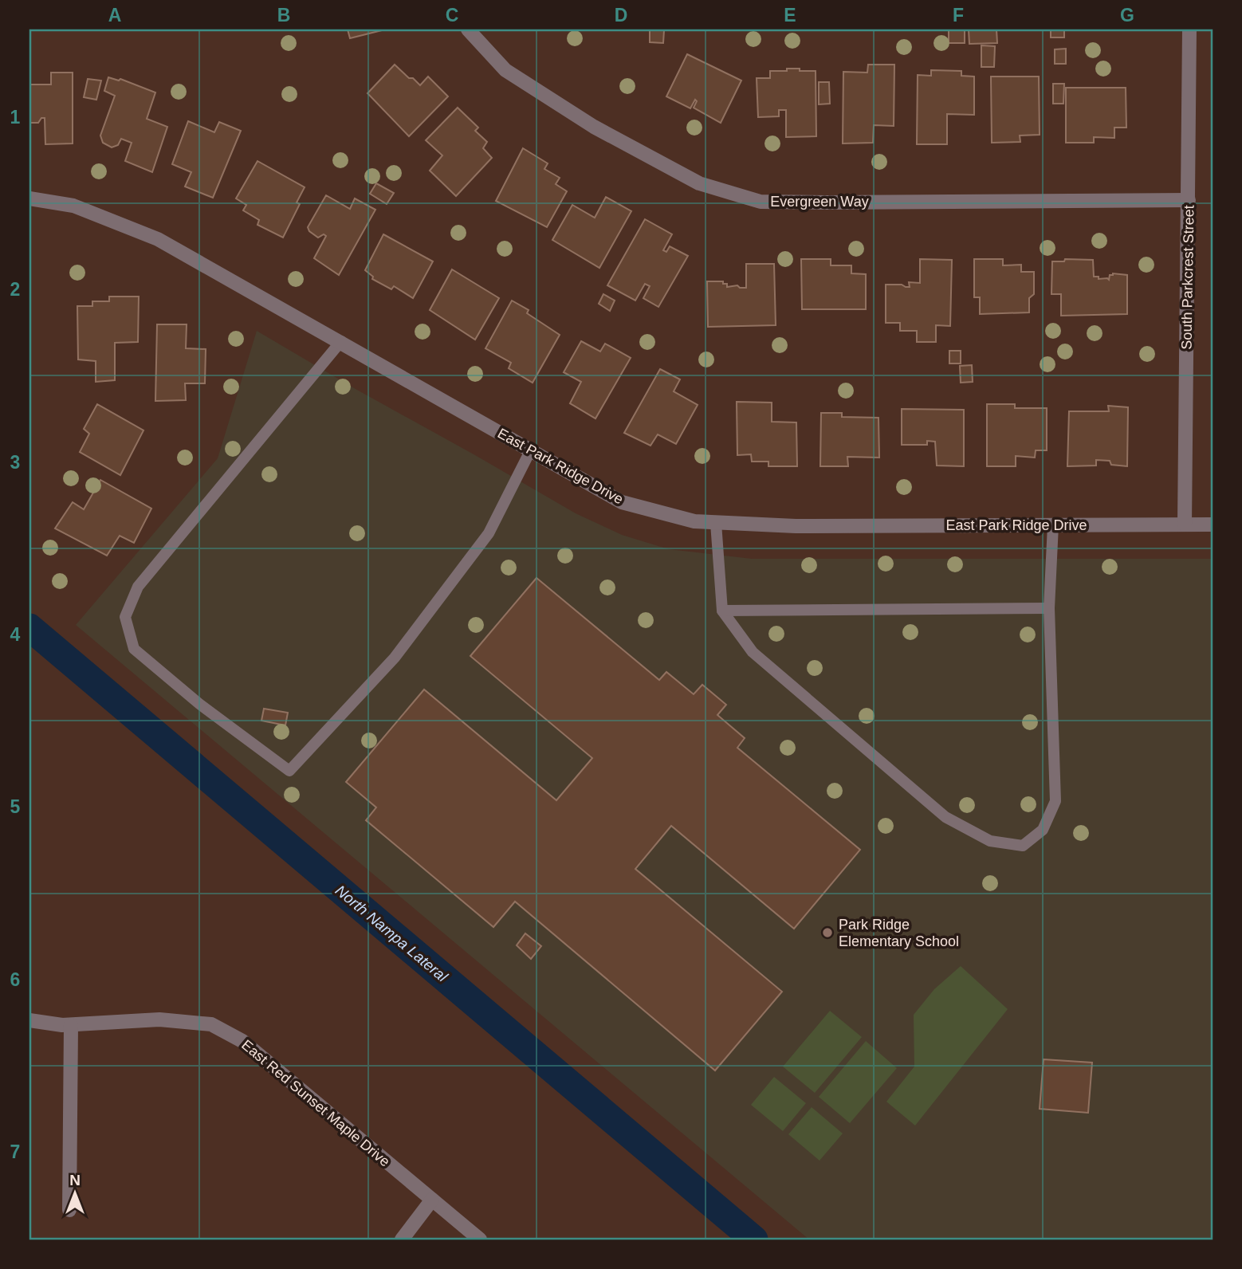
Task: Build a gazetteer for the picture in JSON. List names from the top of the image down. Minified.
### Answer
{"streets":{"street":["Evergreen Way","South Parkcrest Street","East Park Ridge Drive","East Red Sunset Maple Drive"]},"crossings":[["Evergreen Way","South Parkcrest Street"],["South Parkcrest Street","East Park Ridge Drive"]],"water":["North Nampa Lateral"],"places":["Park Ridge Elementary School"],"north":"top","grid":{"columns":["A","B","C","D","E","F","G"],"rows":["1","2","3","4","5","6","7"]}}
